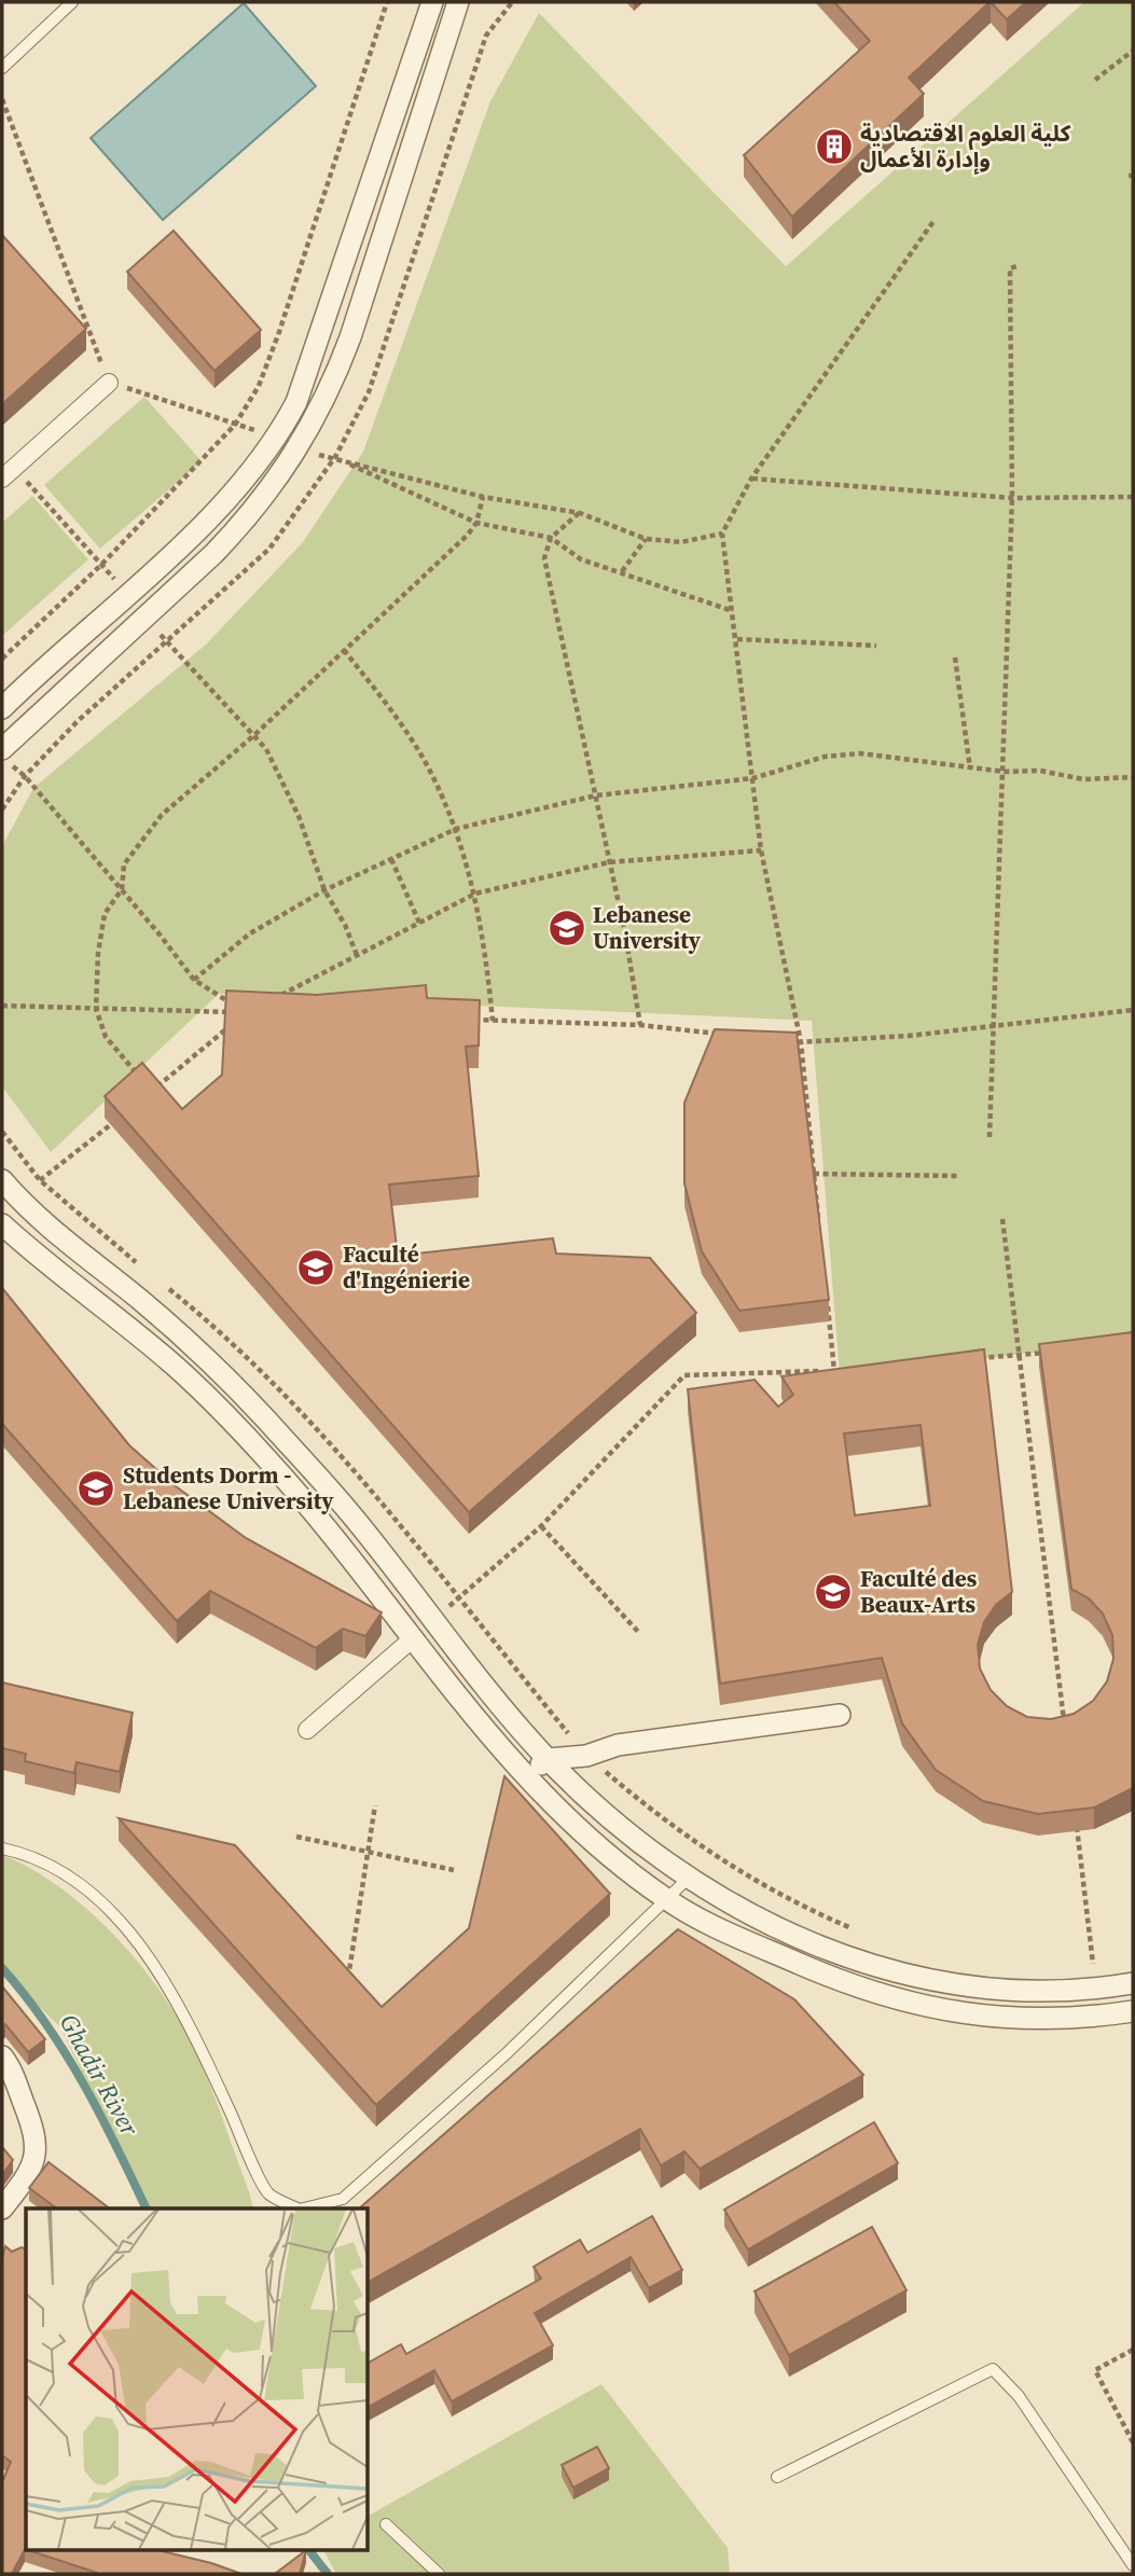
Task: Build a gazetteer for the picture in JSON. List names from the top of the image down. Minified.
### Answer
{"water":["Ghadir River"],"places":{"building":["كلية العلوم الاقتصادية وإدارة الأعمال"],"school or university":["Lebanese University","Faculté d'Ingénierie","Students Dorm - Lebanese University","Faculté des Beaux-Arts"]}}
